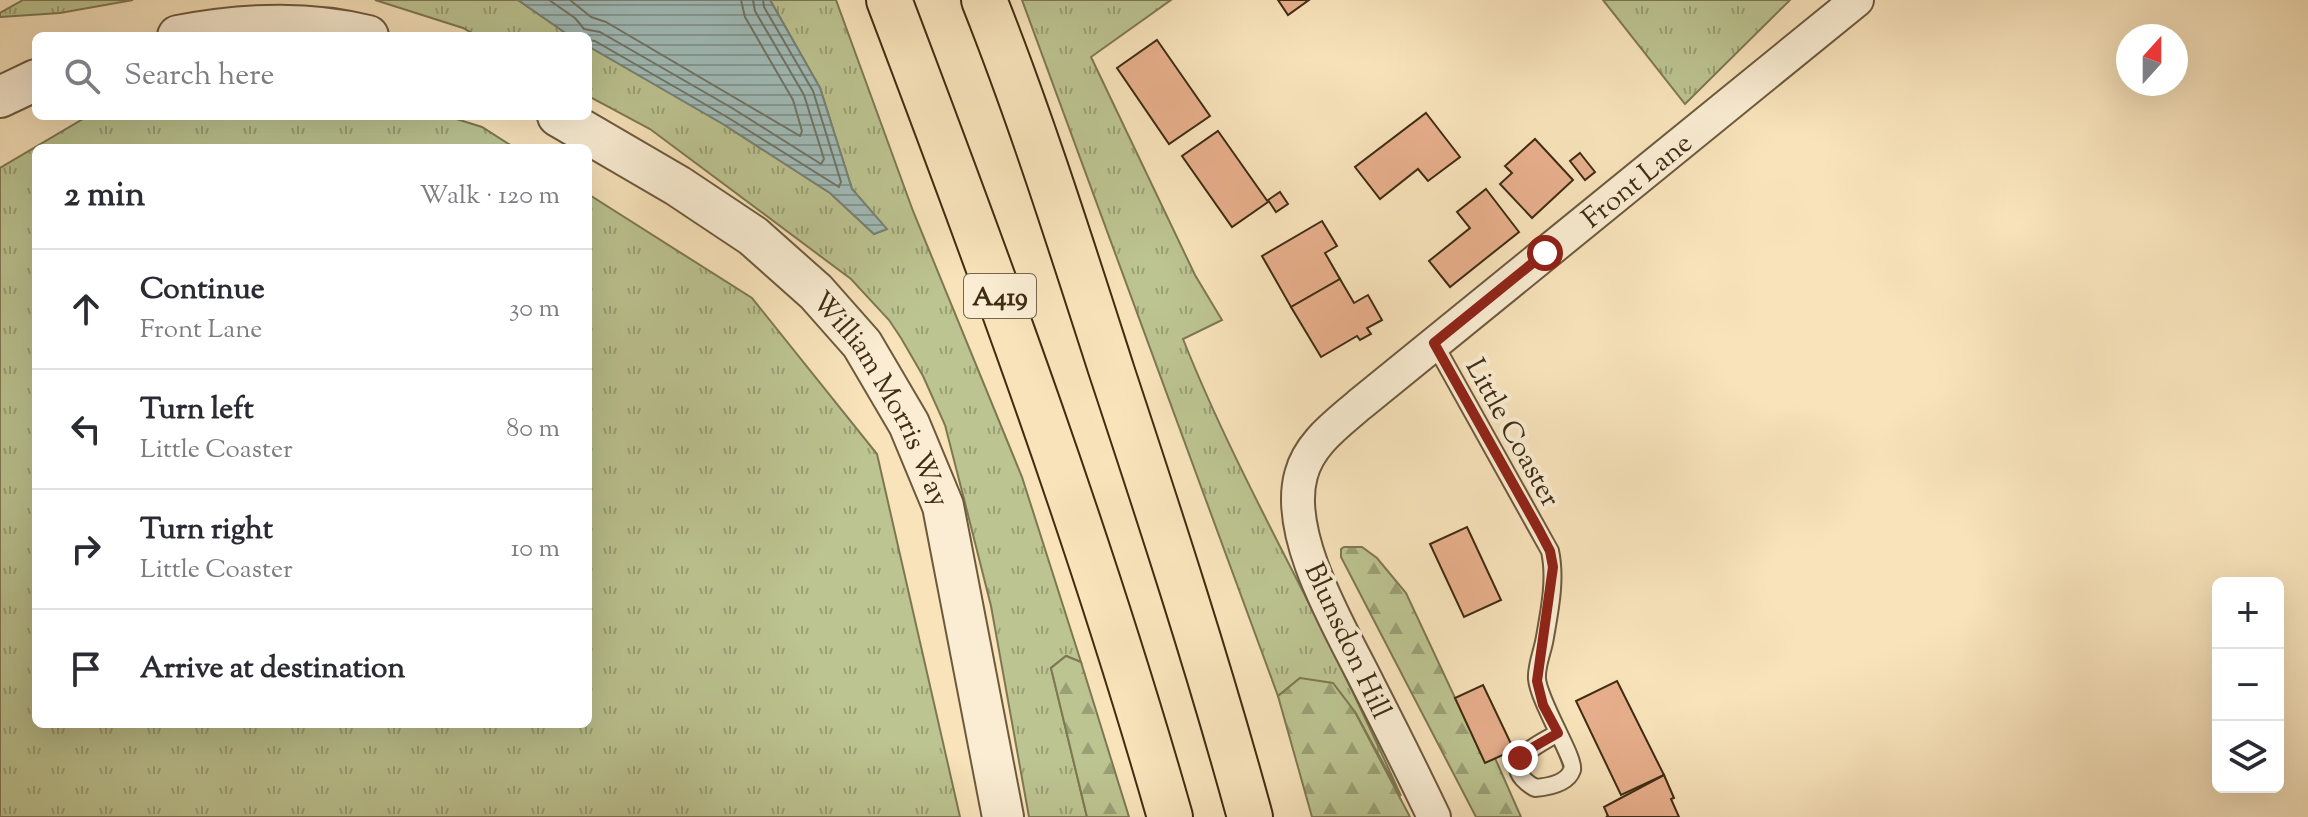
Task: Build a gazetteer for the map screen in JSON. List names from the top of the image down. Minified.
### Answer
{"streets":{"highway":["A419"],"street":["Front Lane","William Morris Way","Blunsdon Hill"],"lane":["Little Coaster"]},"crossings":[["Front Lane","Little Coaster"],["Front Lane","Blunsdon Hill"]],"north":"top","page":{"search":"Search here","heading":["2 min","Walk · 120 m"],"list":[["Continue","Front Lane","30 m"],["Turn left","Little Coaster","80 m"],["Turn right","Little Coaster","10 m"],"Arrive at destination"],"map_buttons":["+","−"]}}
